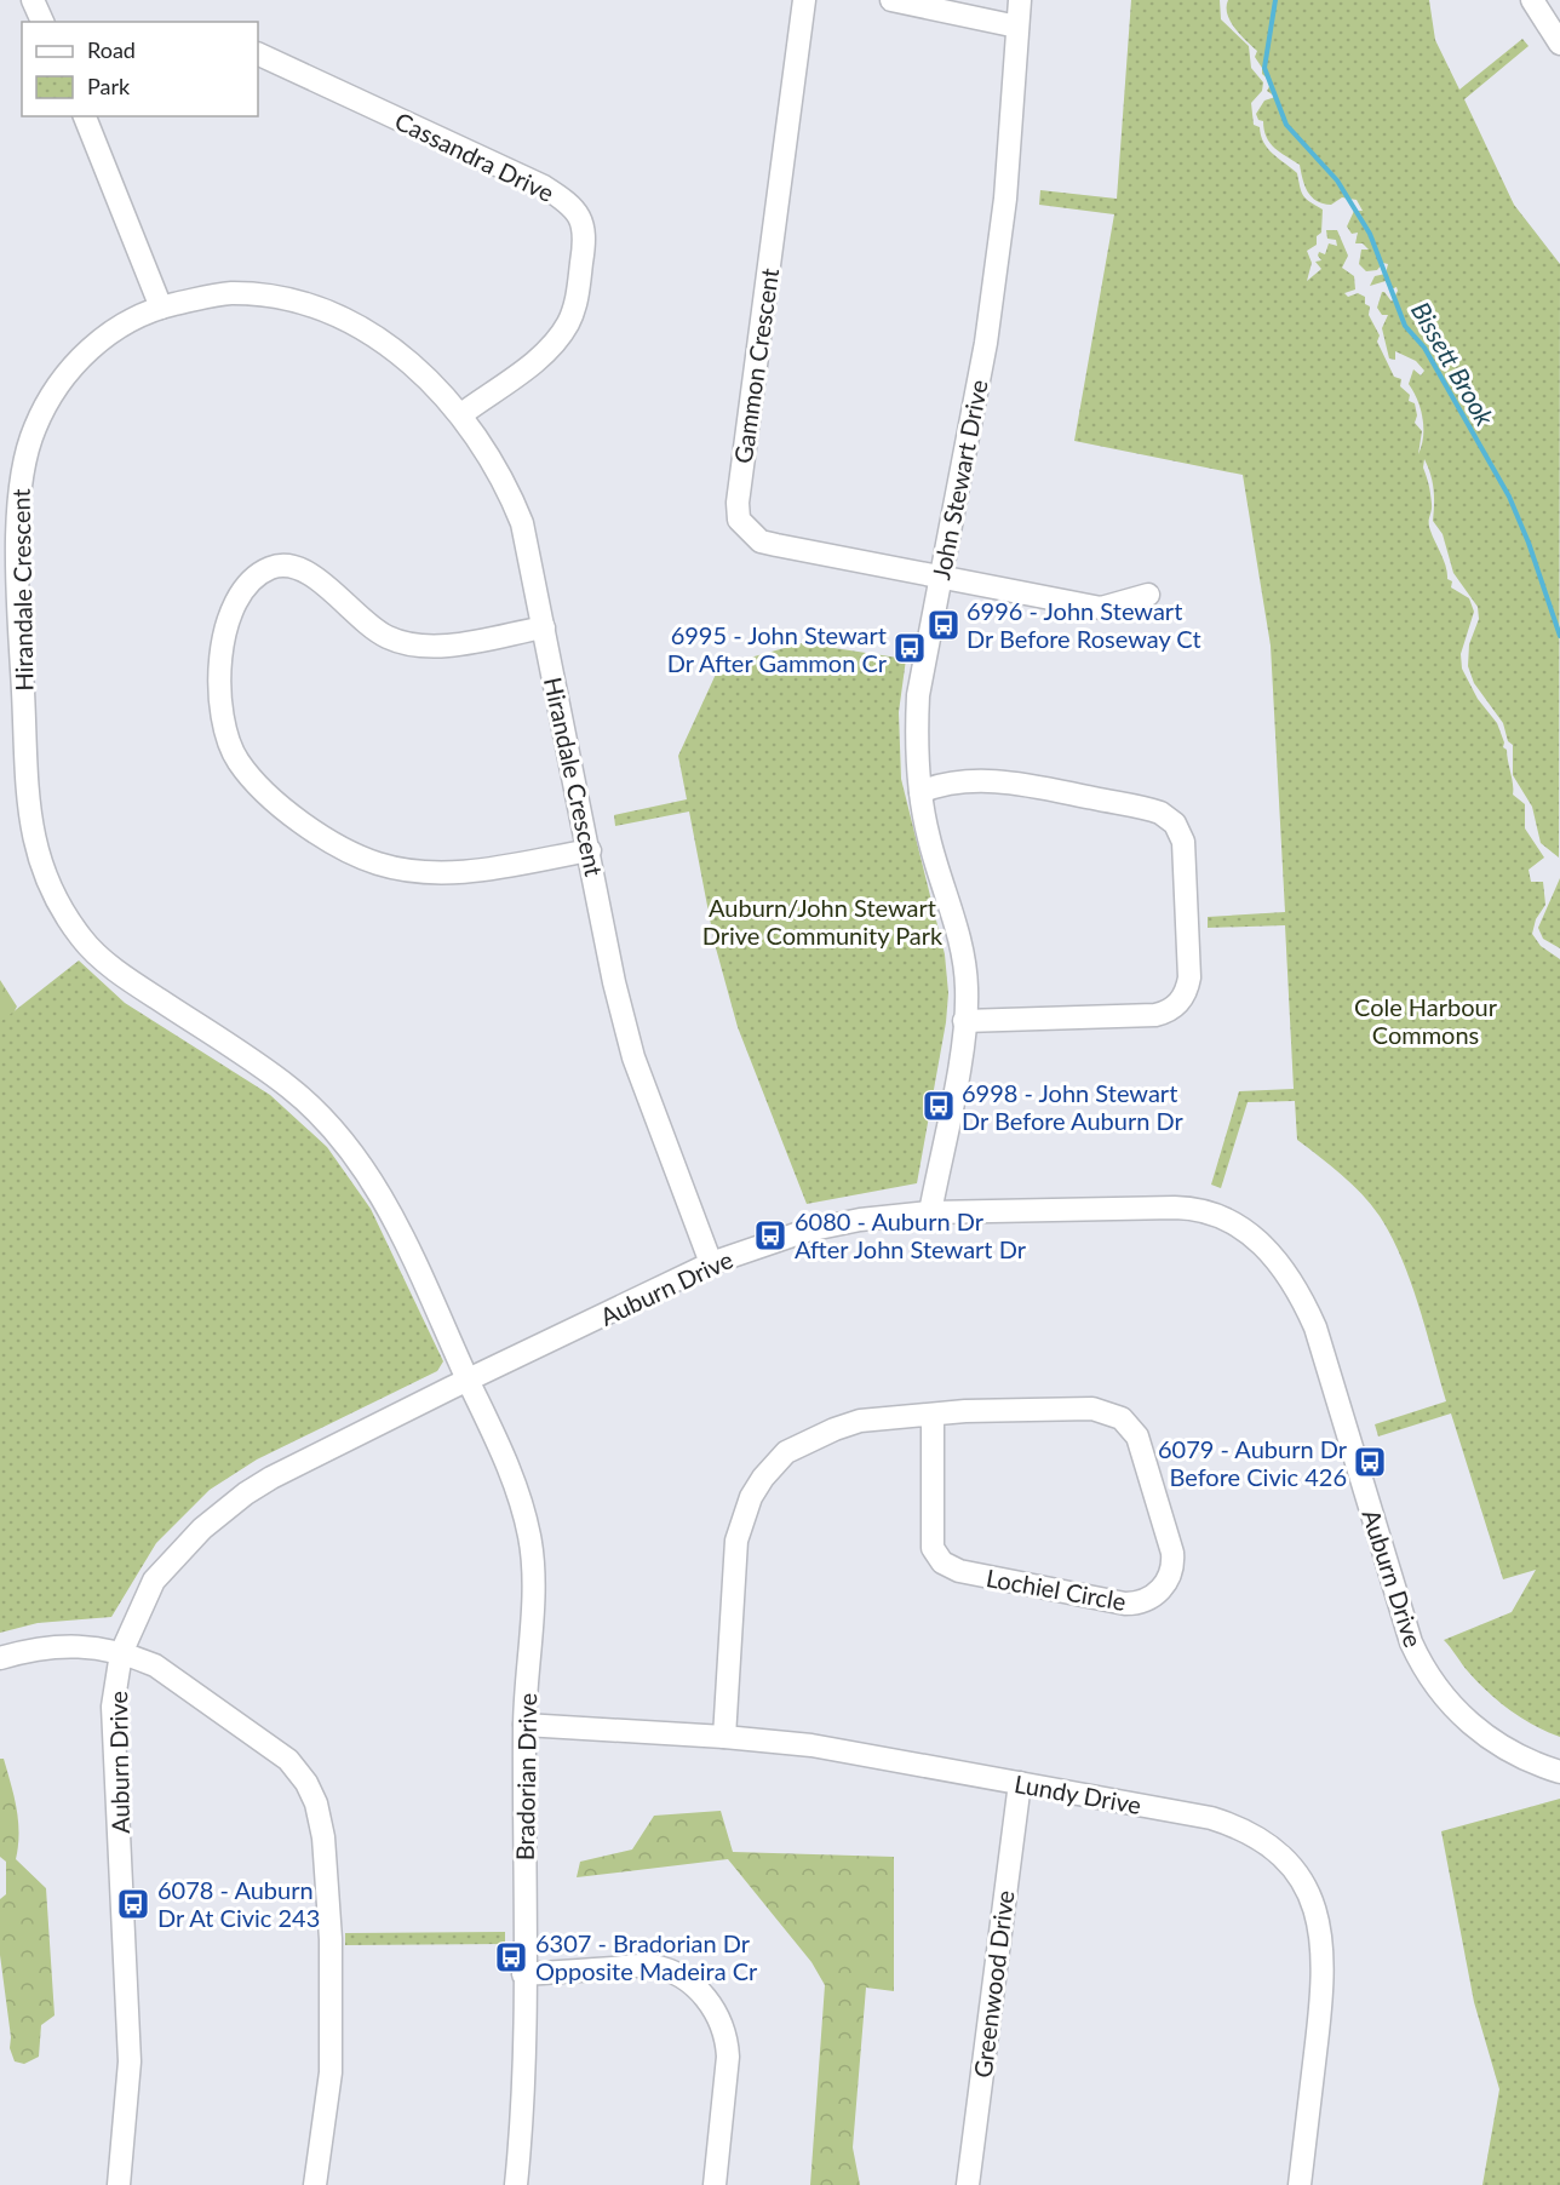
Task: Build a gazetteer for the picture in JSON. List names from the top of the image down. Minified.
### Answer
{"streets":{"street":["Cassandra Drive","Gammon Crescent","John Stewart Drive","Hirandale Crescent","Auburn Drive","Lochiel Circle","Bradorian Drive","Lundy Drive","Greenwood Drive"]},"crossings":[["Cassandra Drive","Hirandale Crescent"],["Gammon Crescent","John Stewart Drive"],["John Stewart Drive","Auburn Drive"],["Hirandale Crescent","Auburn Drive"],["Hirandale Crescent","Bradorian Drive"],["Auburn Drive","Bradorian Drive"],["Lochiel Circle","Lundy Drive"],["Bradorian Drive","Lundy Drive"],["Lundy Drive","Greenwood Drive"]],"water":["Bissett Brook"],"parks":["Auburn/John Stewart Drive Community Park","Cole Harbour Commons"],"places":{"bus stop":["6996 - John Stewart Dr Before Roseway Ct","6995 - John Stewart Dr After Gammon Cr","6998 - John Stewart Dr Before Auburn Dr","6080 - Auburn Dr After John Stewart Dr","6079 - Auburn Dr Before Civic 426","6078 - Auburn Dr At Civic 243","6307 - Bradorian Dr Opposite Madeira Cr"]},"legend":["Road","Park"]}
